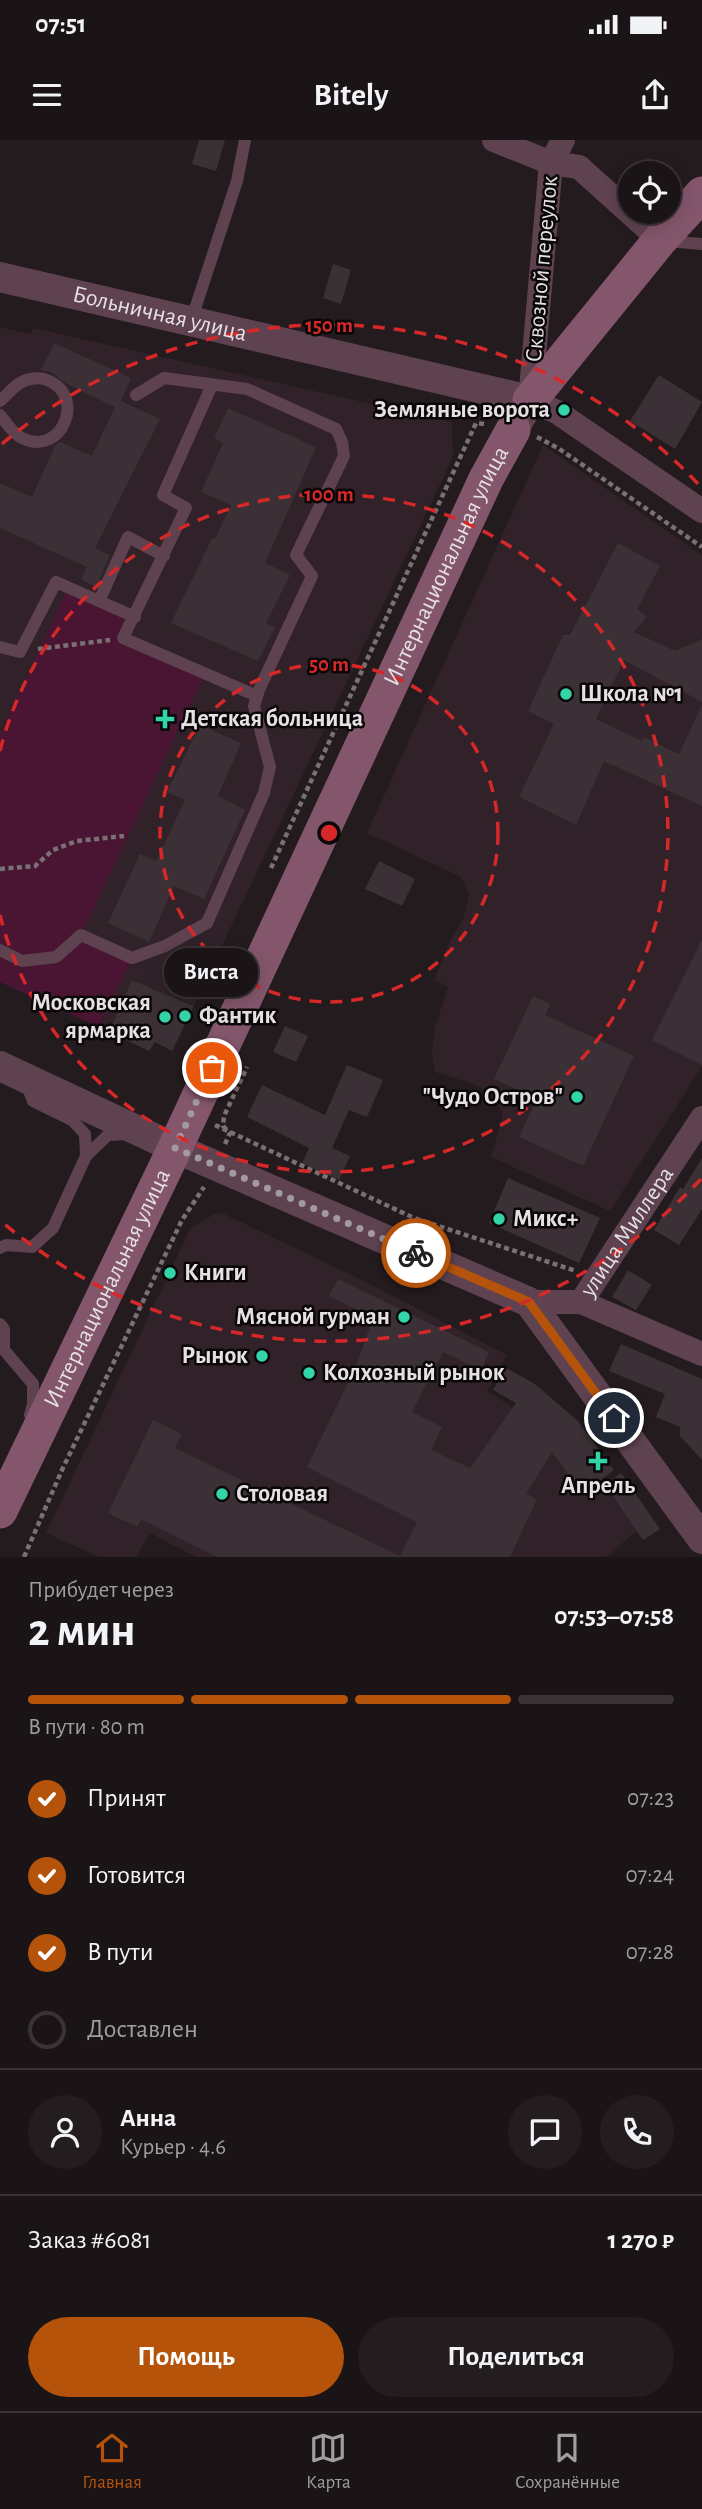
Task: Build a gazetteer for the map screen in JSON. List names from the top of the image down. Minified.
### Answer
{"streets":{"main road":["Интернациональная улица"],"street":["Сквозной переулок","Больничная улица","улица Миллера"]},"crossings":[["Сквозной переулок","Больничная улица"],["Сквозной переулок","Интернациональная улица"],["Больничная улица","Интернациональная улица"]],"places":{"other":["Земляные ворота","Школа №1","Фантик","Московская ярмарка","Виста","\"Чудо Остров\"","Микс+","Книги","Мясной гурман","Рынок","Колхозный рынок","Столовая"],"health":["Детская больница","Апрель"]},"page":{"status":"07:51","header":"Bitely","bubble":"Виста","heading":["2 мин","Прибудет через","07:53–07:58"],"panel":["Анна","Курьер · 4.6","Заказ #6081","1 270 ₽"],"bar":"В пути · 80 m","list":[["Принят","07:23"],["Готовится","07:24"],["В пути","07:28"],"Доставлен"],"buttons":["Помощь","Поделиться"],"tabs":["Главная","Карта","Сохранённые"]},"rings":["150 m","100 m","50 m"]}
